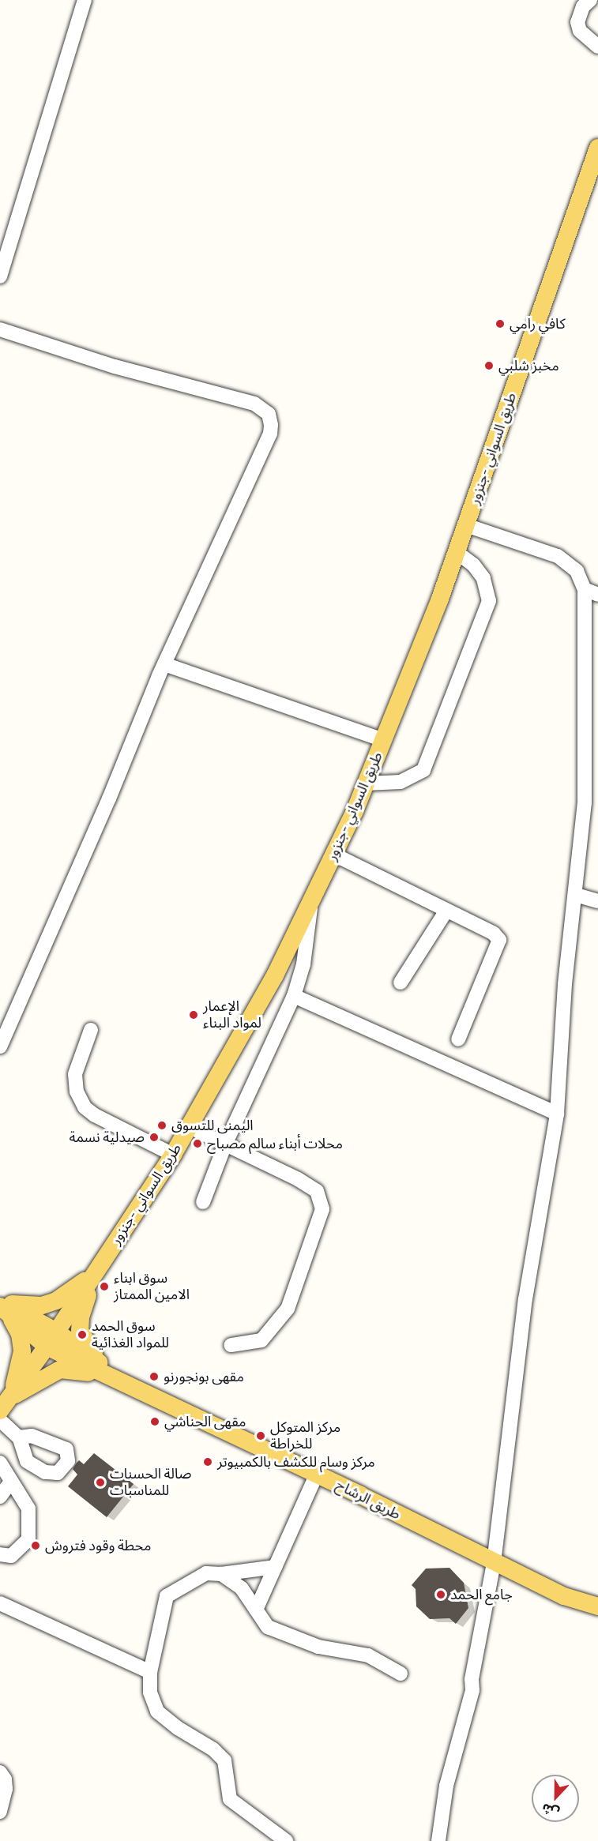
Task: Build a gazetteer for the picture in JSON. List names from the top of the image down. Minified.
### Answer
{"streets":{"main road":["طريق السواني -جنزور","طريق الرشاح"]},"crossings":[["طريق السواني -جنزور","طريق الرشاح"]],"places":["كافي رامي","مخبز شلبي","الإعمار لمواد البناء","اليمنى للتسوق","صيدلية نسمة","محلات أبناء سالم مصباح","سوق ابناء الامين الممتاز","سوق الحمد للمواد الغذائية","مقهى بونجورنو","مقهى الحناشي","مركز المتوكل للخراطة","مركز وسام للكشف بالكمبيوتر","صالة الحسنات للمناسبات","محطة وقود فتروش","جامع الحمد"],"north":"bottom"}
